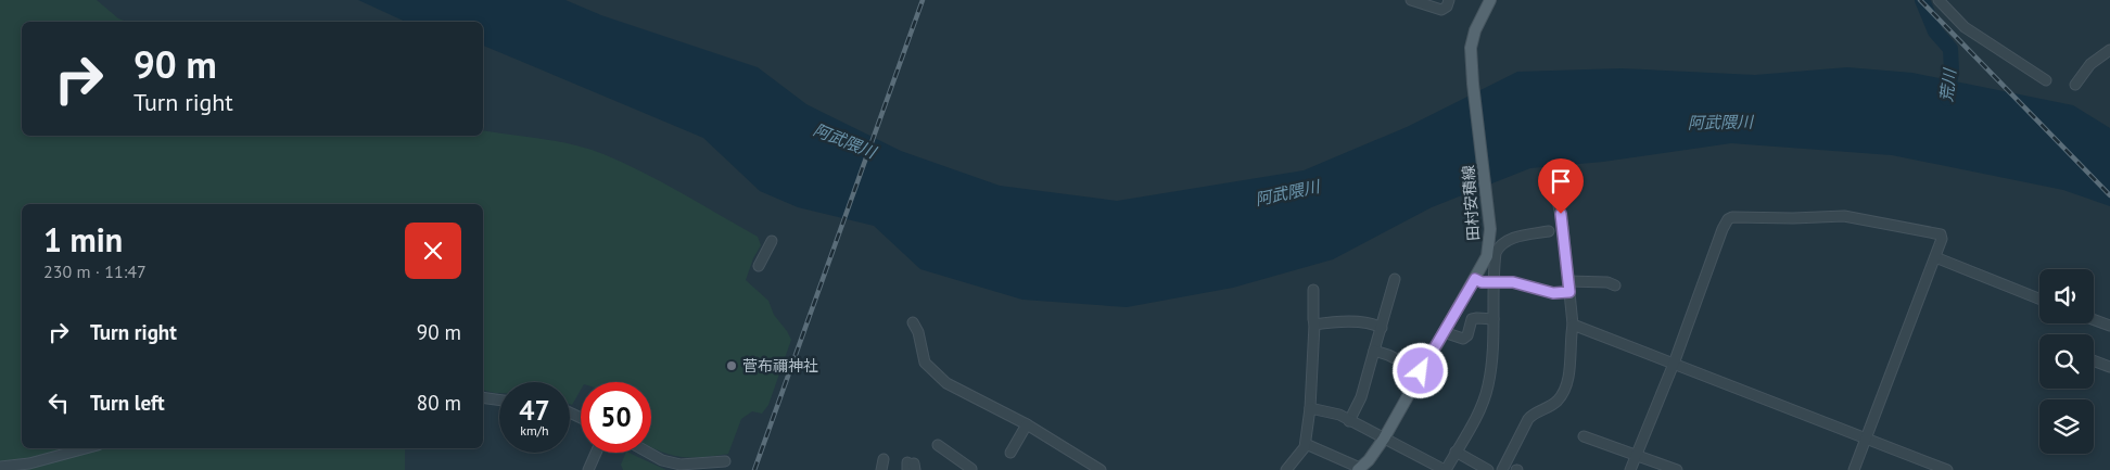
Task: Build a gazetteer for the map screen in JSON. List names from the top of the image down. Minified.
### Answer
{"streets":{"main road":["田村安積線"]},"water":["荒川","阿武隈川"],"places":["菅布禰神社"],"page":{"turn":["90 m","Turn right"],"heading":["1 min","230 m · 11:47"],"list":[{"name":"Turn right","value":"90 m"},{"name":"Turn left","value":"80 m"}],"speed":"47 km/h","limit":"50"}}
